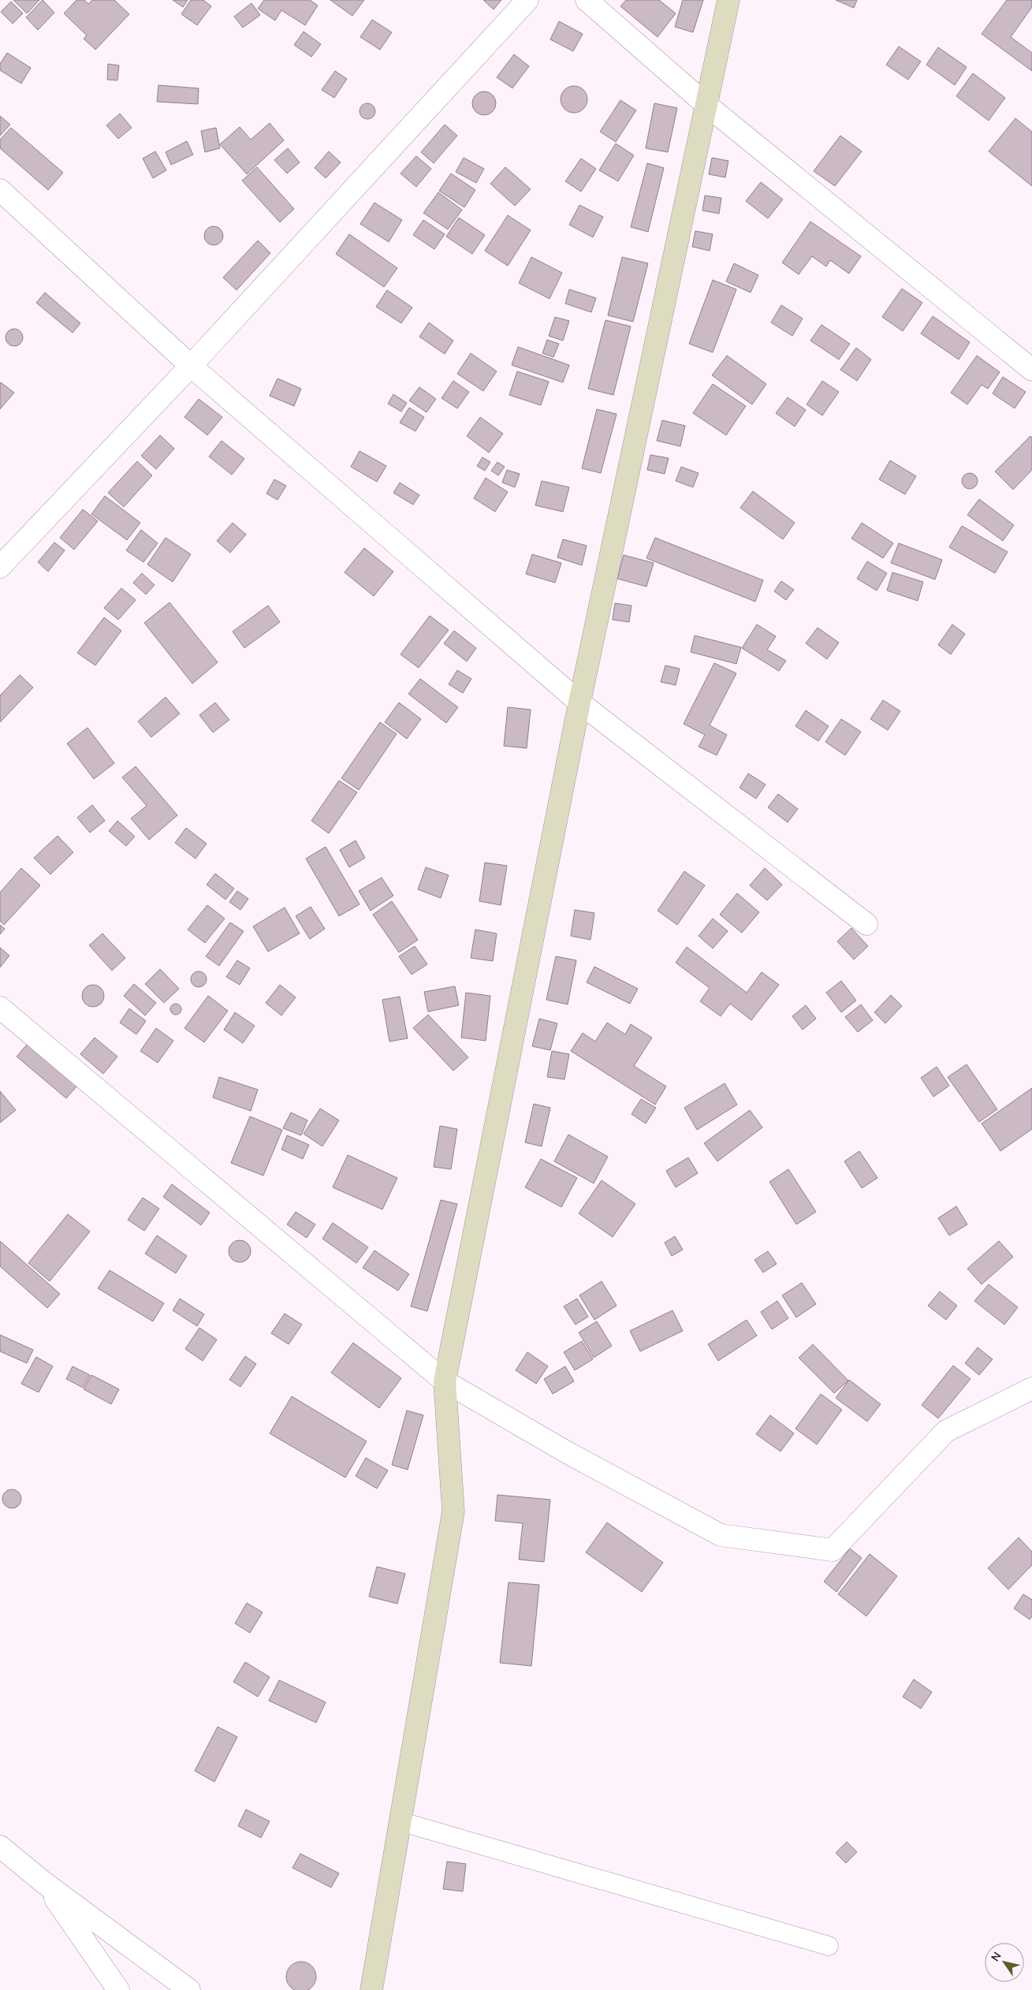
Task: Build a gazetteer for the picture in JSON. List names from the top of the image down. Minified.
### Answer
{"north":"top left"}
